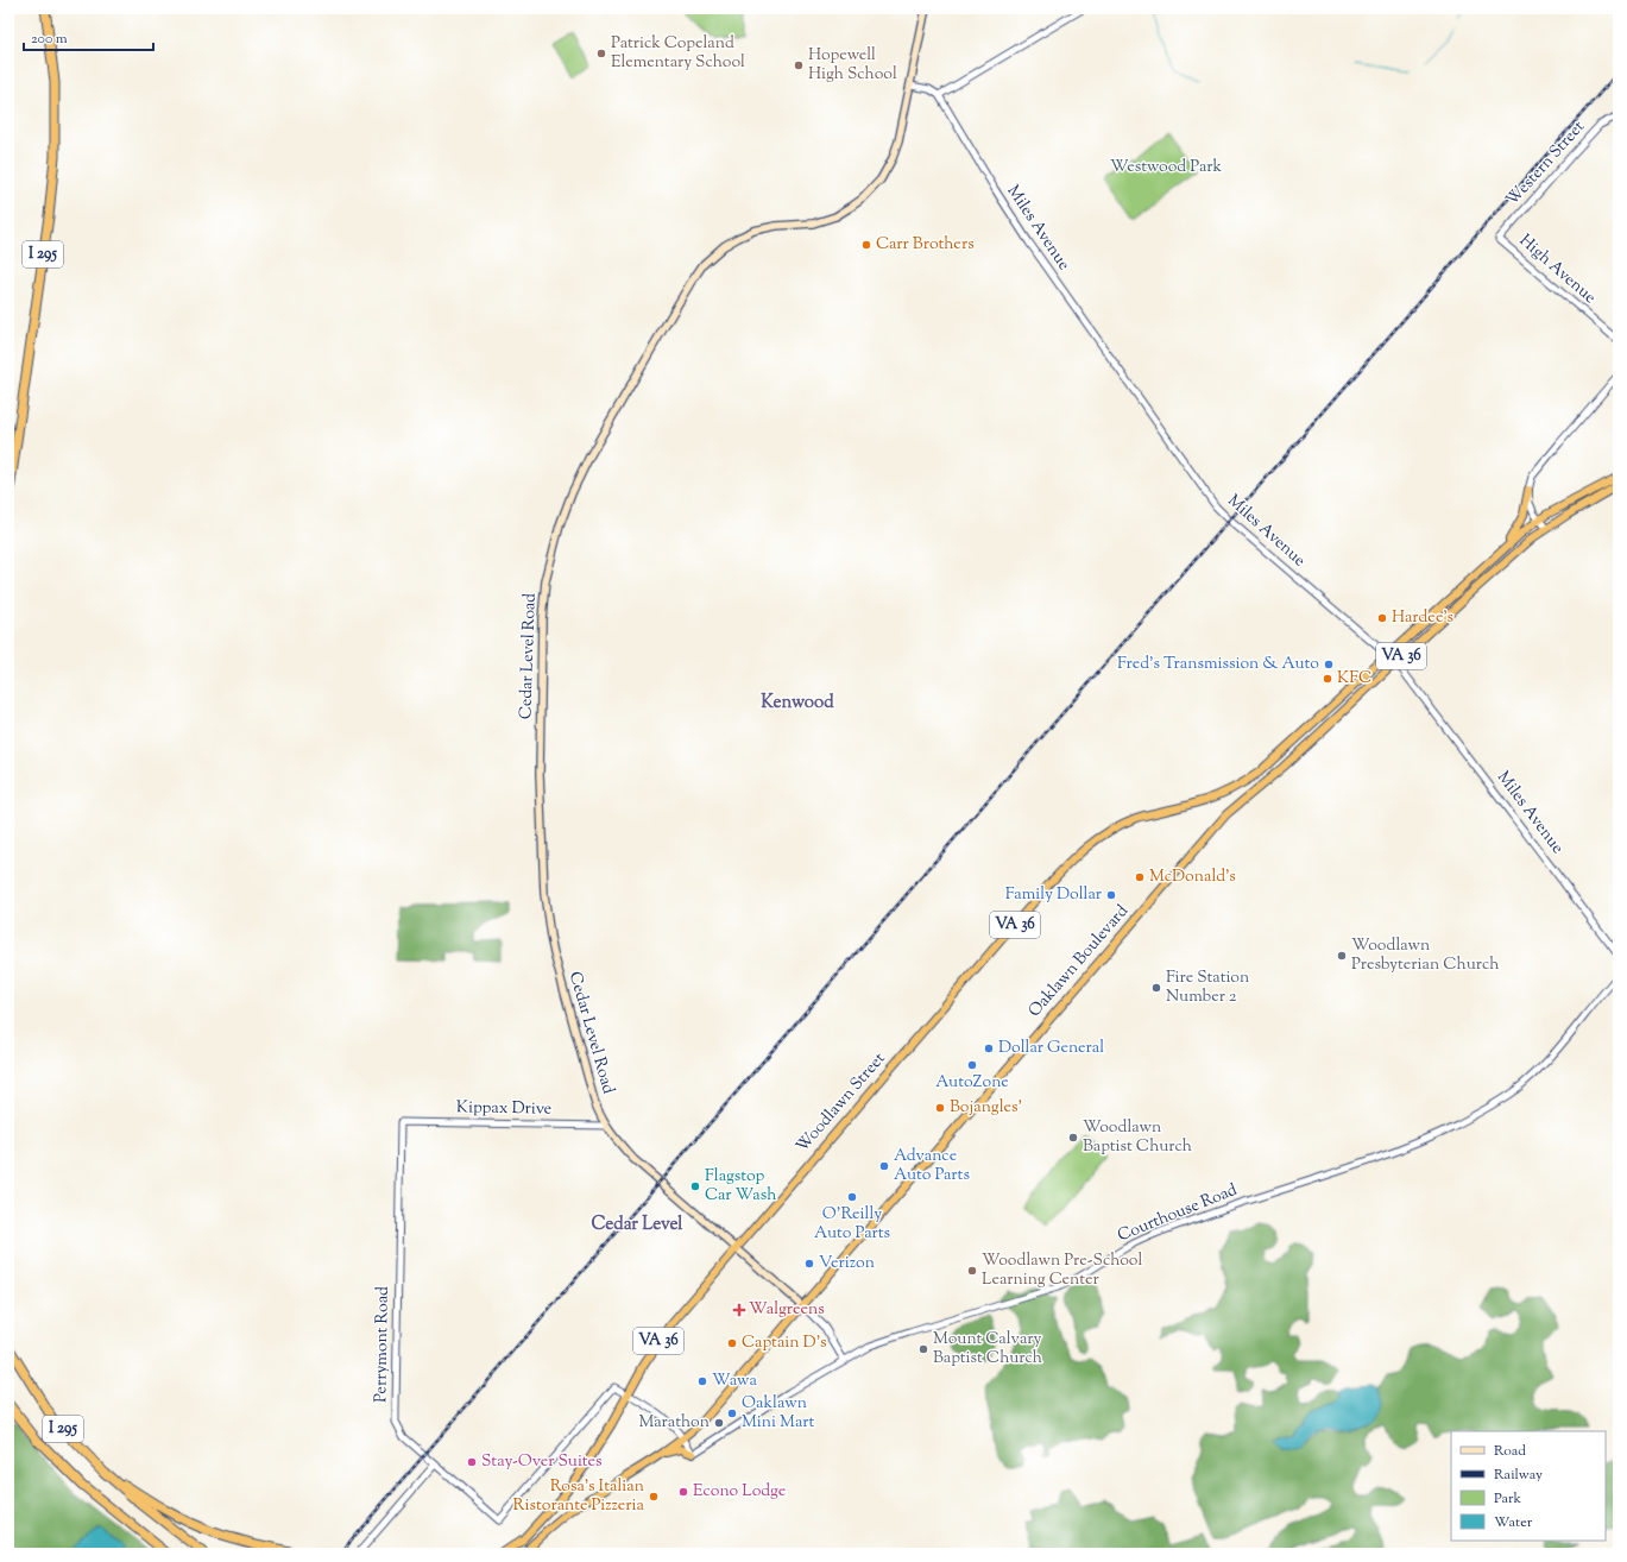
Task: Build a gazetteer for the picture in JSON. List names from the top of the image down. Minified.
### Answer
{"streets":{"highway":["I 295","VA 36","Oaklawn Boulevard","Woodlawn Street"],"main road":["Cedar Level Road"],"street":["Western Street","Miles Avenue","High Avenue","Kippax Drive","Courthouse Road","Perrymont Road"]},"crossings":[["Western Street","High Avenue"],["Miles Avenue","VA 36"],["Miles Avenue","Oaklawn Boulevard"],["Miles Avenue","Woodlawn Street"],["Cedar Level Road","Oaklawn Boulevard"],["Cedar Level Road","Woodlawn Street"],["Cedar Level Road","Kippax Drive"],["VA 36","Oaklawn Boulevard"],["VA 36","Woodlawn Street"],["Woodlawn Street","Perrymont Road"],["Kippax Drive","Perrymont Road"]],"districts":["Kenwood","Cedar Level"],"parks":["Westwood Park"],"places":{"other":["Patrick Copeland Elementary School","Hopewell High School","Carr Brothers","Hardee's","Fred's Transmission & Auto","KFC","McDonald's","Family Dollar","Woodlawn Presbyterian Church","Fire Station Number 2","Dollar General","AutoZone","Bojangles'","Woodlawn Baptist Church","Advance Auto Parts","Flagstop Car Wash","O'Reilly Auto Parts","Verizon","Woodlawn Pre-School Learning Center","Captain D's","Mount Calvary Baptist Church","Wawa","Oaklawn Mini Mart","Marathon","Stay-Over Suites","Econo Lodge","Rosa's Italian Ristorante Pizzeria"],"health":["Walgreens"]},"legend":["Road","Railway","Park","Water"],"scale_bar":"200 m"}
